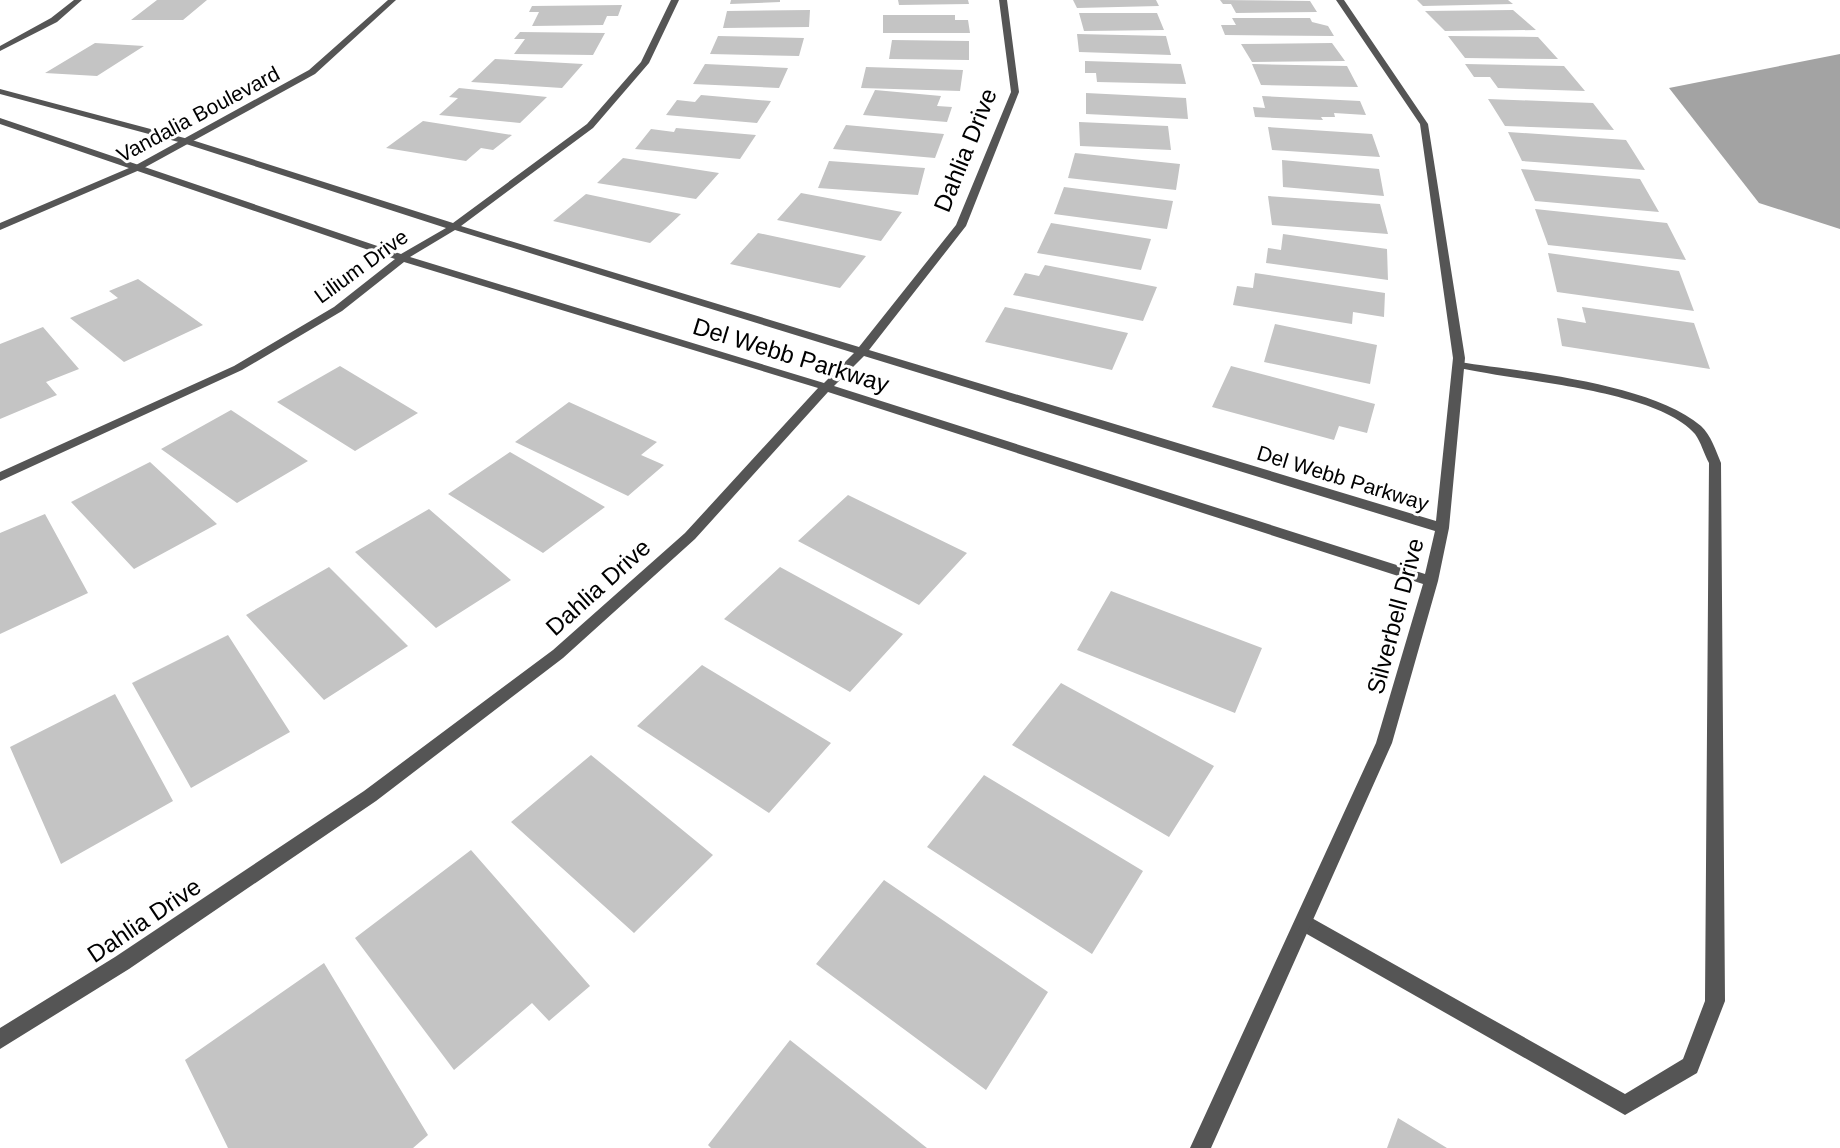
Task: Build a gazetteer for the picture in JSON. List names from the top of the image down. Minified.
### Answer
{"streets":{"street":["Vandalia Boulevard","Dahlia Drive","Lilium Drive","Del Webb Parkway","Silverbell Drive"]},"crossings":[["Vandalia Boulevard","Del Webb Parkway"],["Dahlia Drive","Del Webb Parkway"],["Lilium Drive","Del Webb Parkway"],["Del Webb Parkway","Silverbell Drive"]]}
